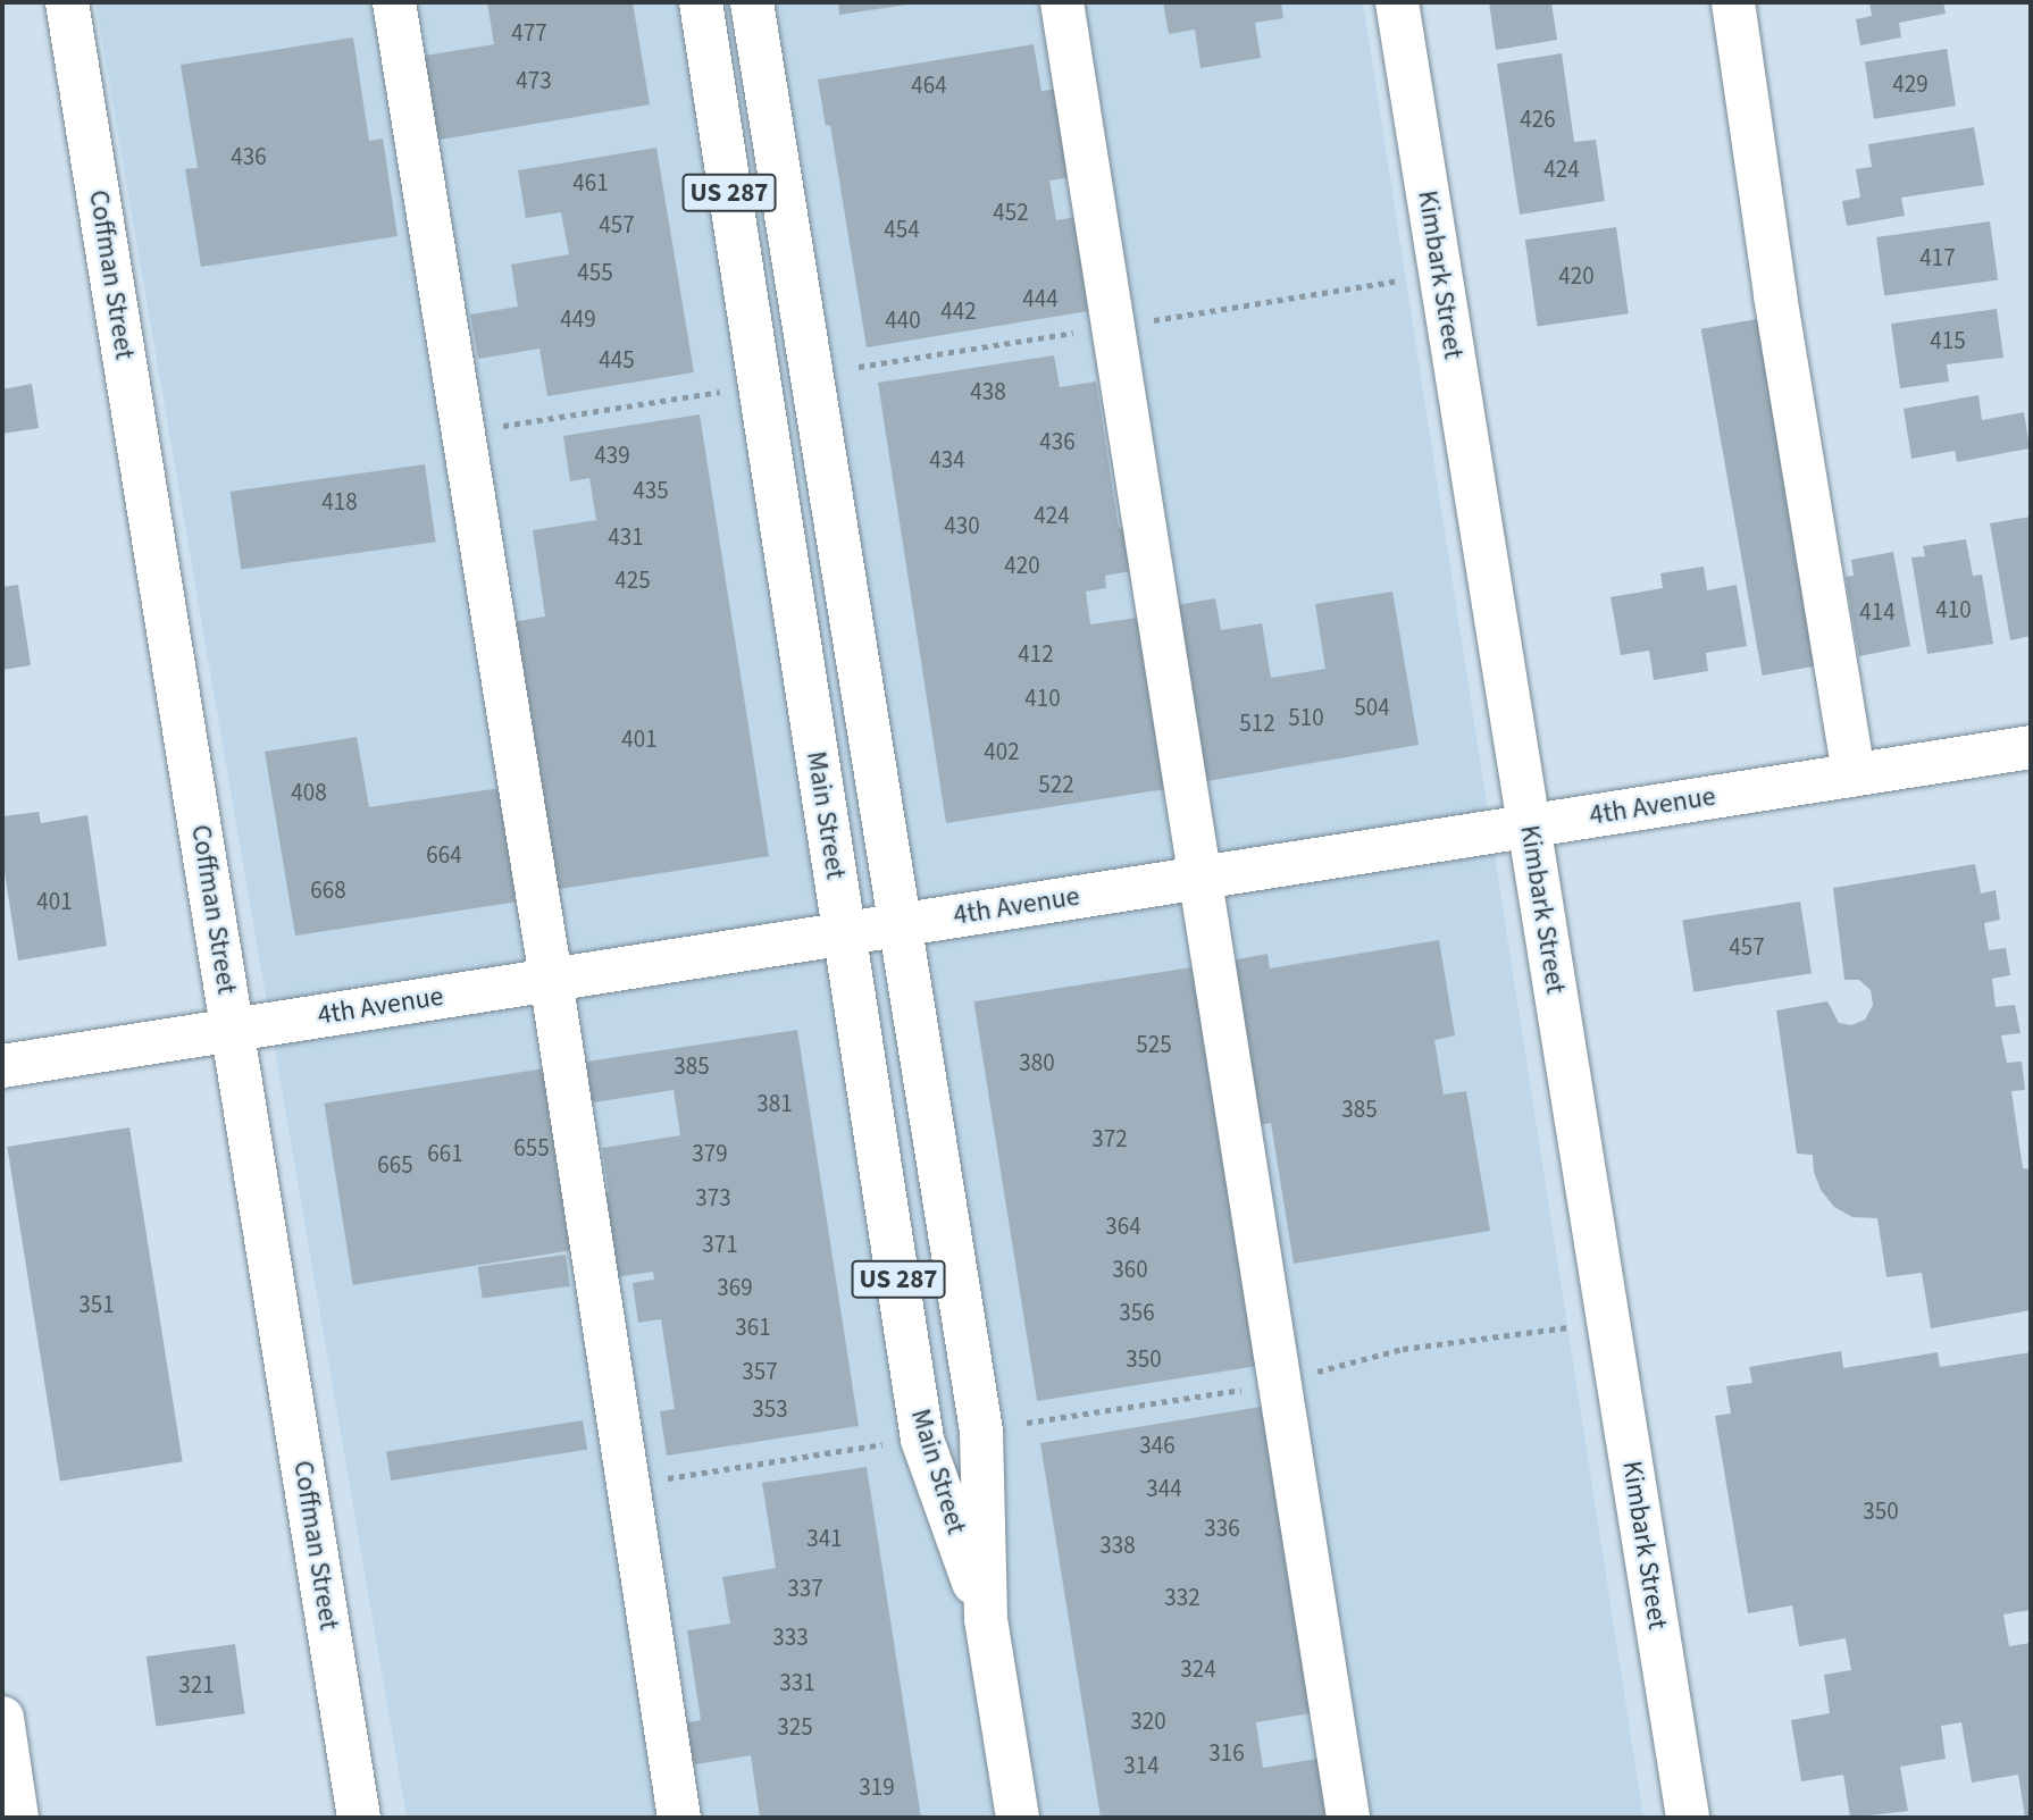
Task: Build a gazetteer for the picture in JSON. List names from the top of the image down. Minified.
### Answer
{"streets":{"main road":["US 287","Coffman Street","Kimbark Street","4th Avenue","Main Street"]},"crossings":[["Coffman Street","4th Avenue"],["Kimbark Street","4th Avenue"],["4th Avenue","Main Street"]],"house_numbers":["477","473","429","464","426","436","424","461","452","457","454","417","455","420","444","442","449","440","415","445","438","436","439","434","435","418","424","430","431","420","425","410","414","412","410","504","510","512","401","402","522","408","664","668","401","457","525","380","385","381","385","372","655","661","379","665","373","364","371","360","369","351","356","361","350","357","353","346","344","350","336","341","338","337","332","333","324","331","321","320","325","316","314","319"]}
